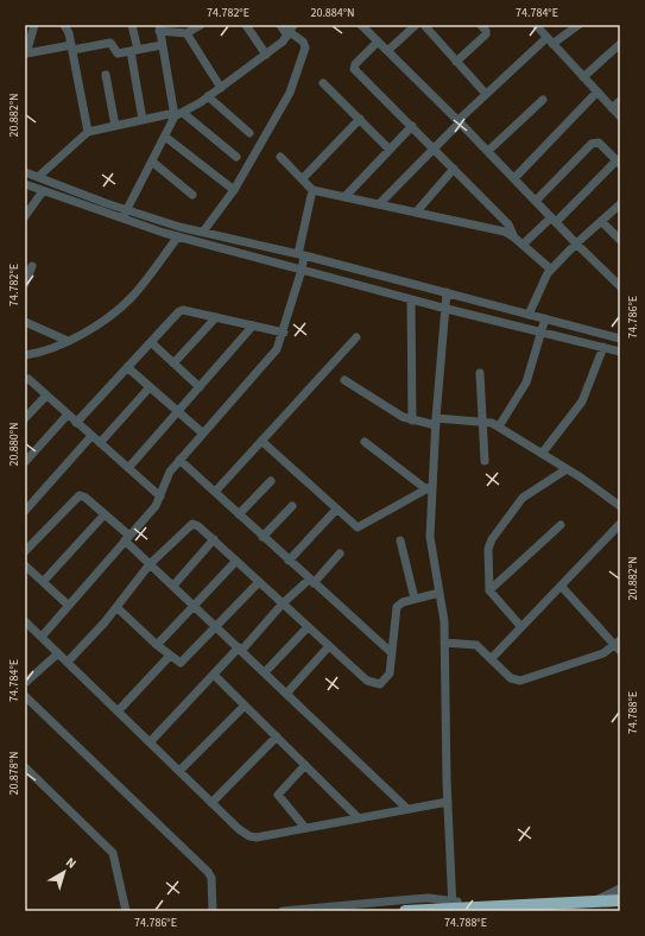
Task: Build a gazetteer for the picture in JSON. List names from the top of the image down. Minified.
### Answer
{"north":"top right","coordinates":["74.782°E","20.884°N","74.784°E","20.882°N","74.786°E","20.880°N","74.788°E","20.878°N"]}
